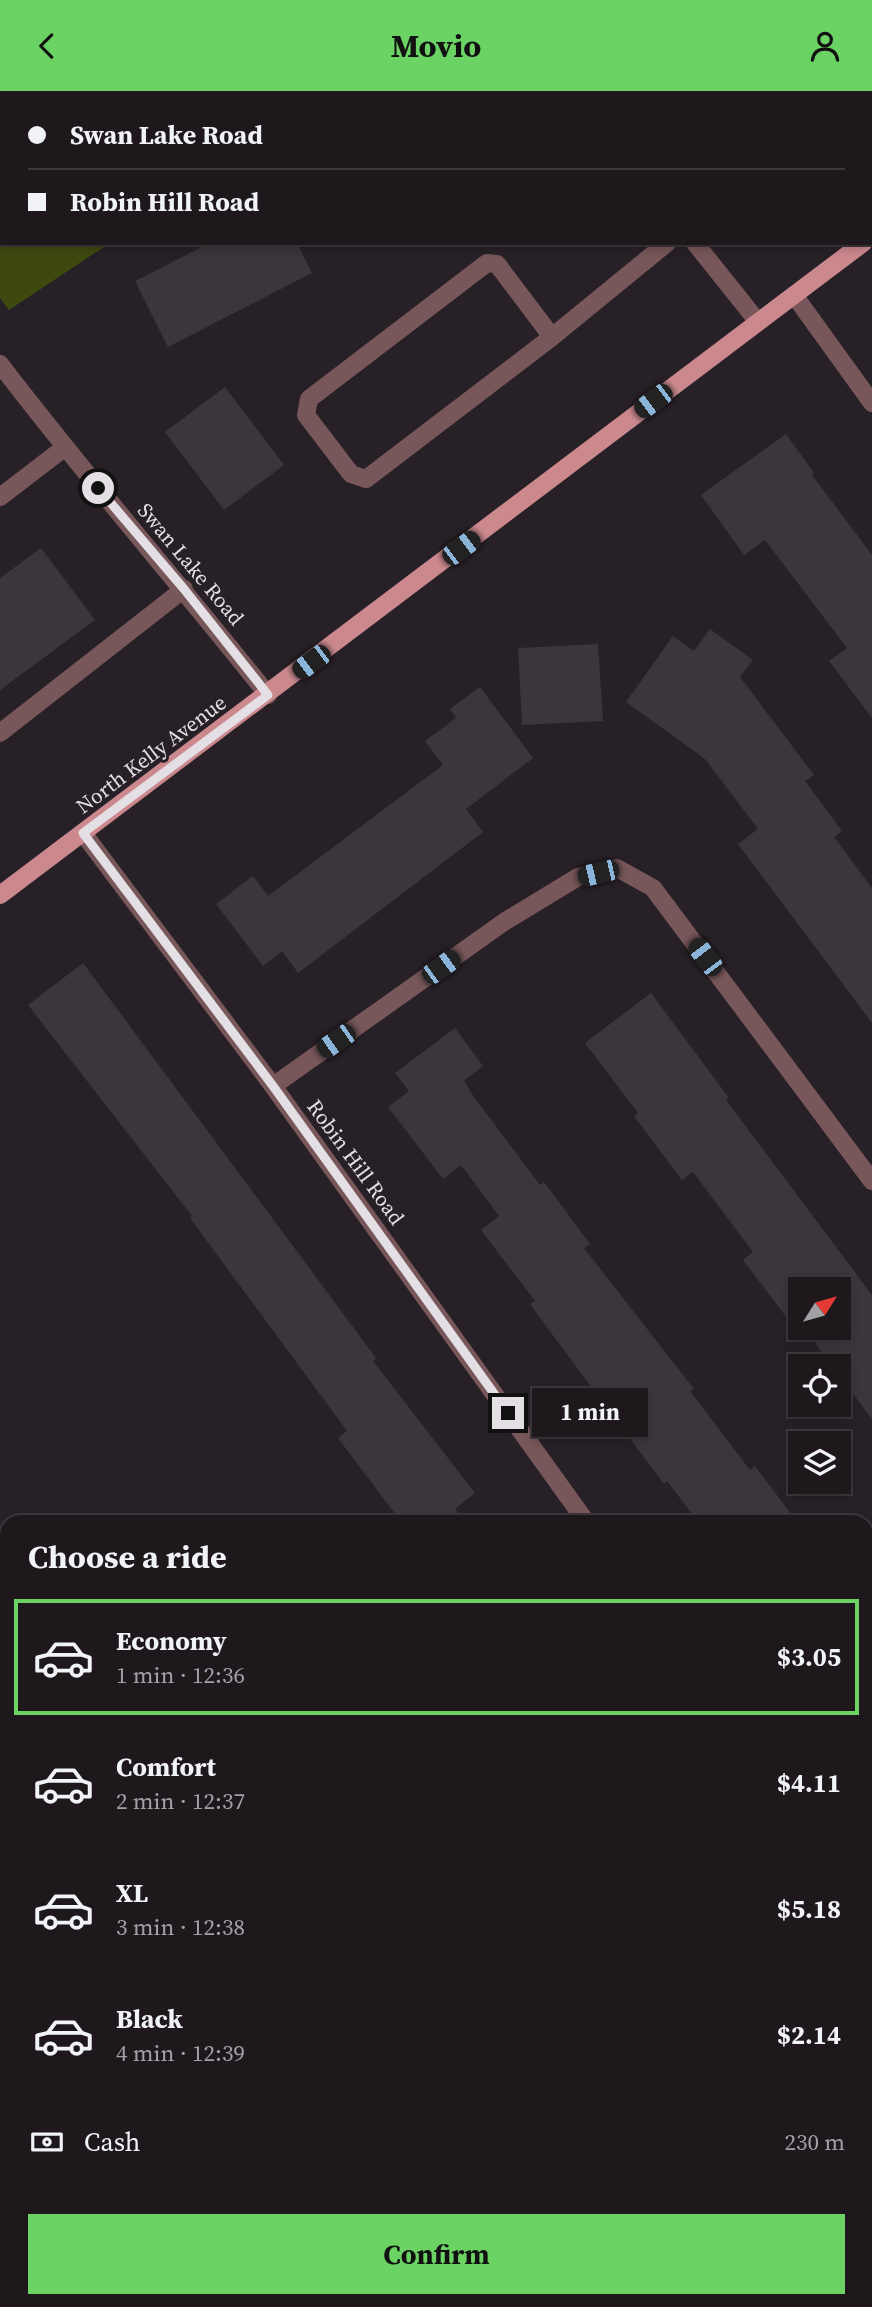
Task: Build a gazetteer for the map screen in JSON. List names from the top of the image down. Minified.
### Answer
{"streets":{"main road":["North Kelly Avenue"],"street":["Swan Lake Road","Robin Hill Road"]},"crossings":[["Swan Lake Road","North Kelly Avenue"],["North Kelly Avenue","Robin Hill Road"]],"north":"top right","page":{"header":"Movio","banner":["Swan Lake Road","Robin Hill Road"],"bubble":"1 min","heading":"Choose a ride","list":[{"name":"Economy","note":"1 min · 12:36","value":"$3.05"},{"name":"Comfort","note":"2 min · 12:37","value":"$4.11"},{"name":"XL","note":"3 min · 12:38","value":"$5.18"},{"name":"Black","note":"4 min · 12:39","value":"$2.14"}],"pay":["Cash","230 m"],"buttons":"Confirm"}}
